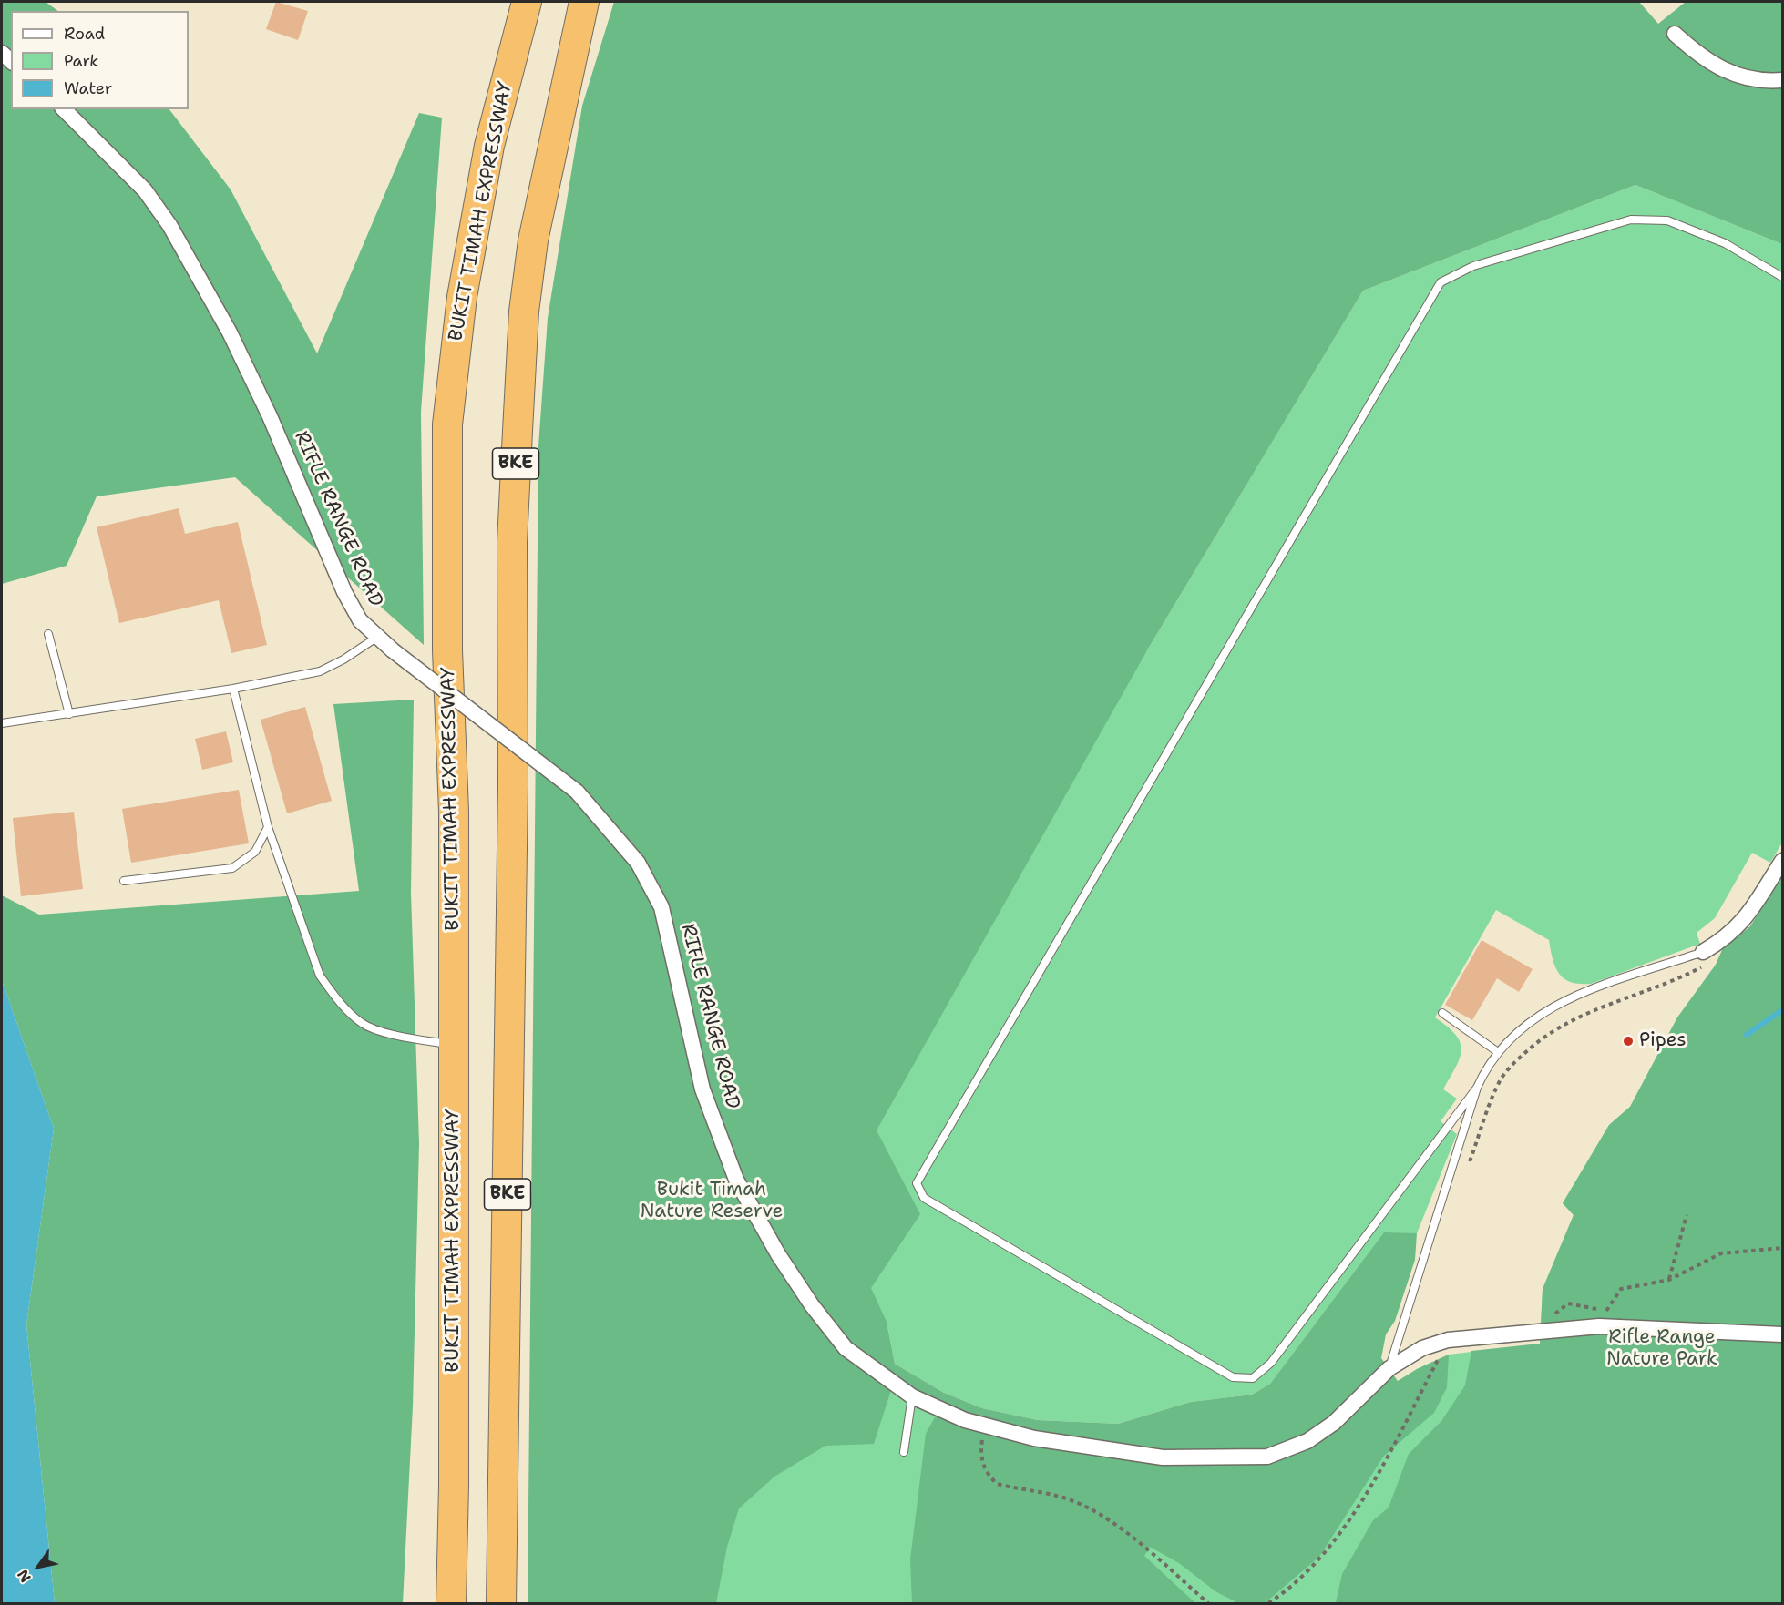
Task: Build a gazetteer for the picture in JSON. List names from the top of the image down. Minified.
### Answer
{"streets":{"highway":["BUKIT TIMAH EXPRESSWAY","BKE"],"street":["RIFLE RANGE ROAD"]},"parks":["Bukit Timah Nature Reserve","Rifle Range Nature Park"],"places":["Pipes"],"legend":["Road","Park","Water"],"north":"bottom left"}
